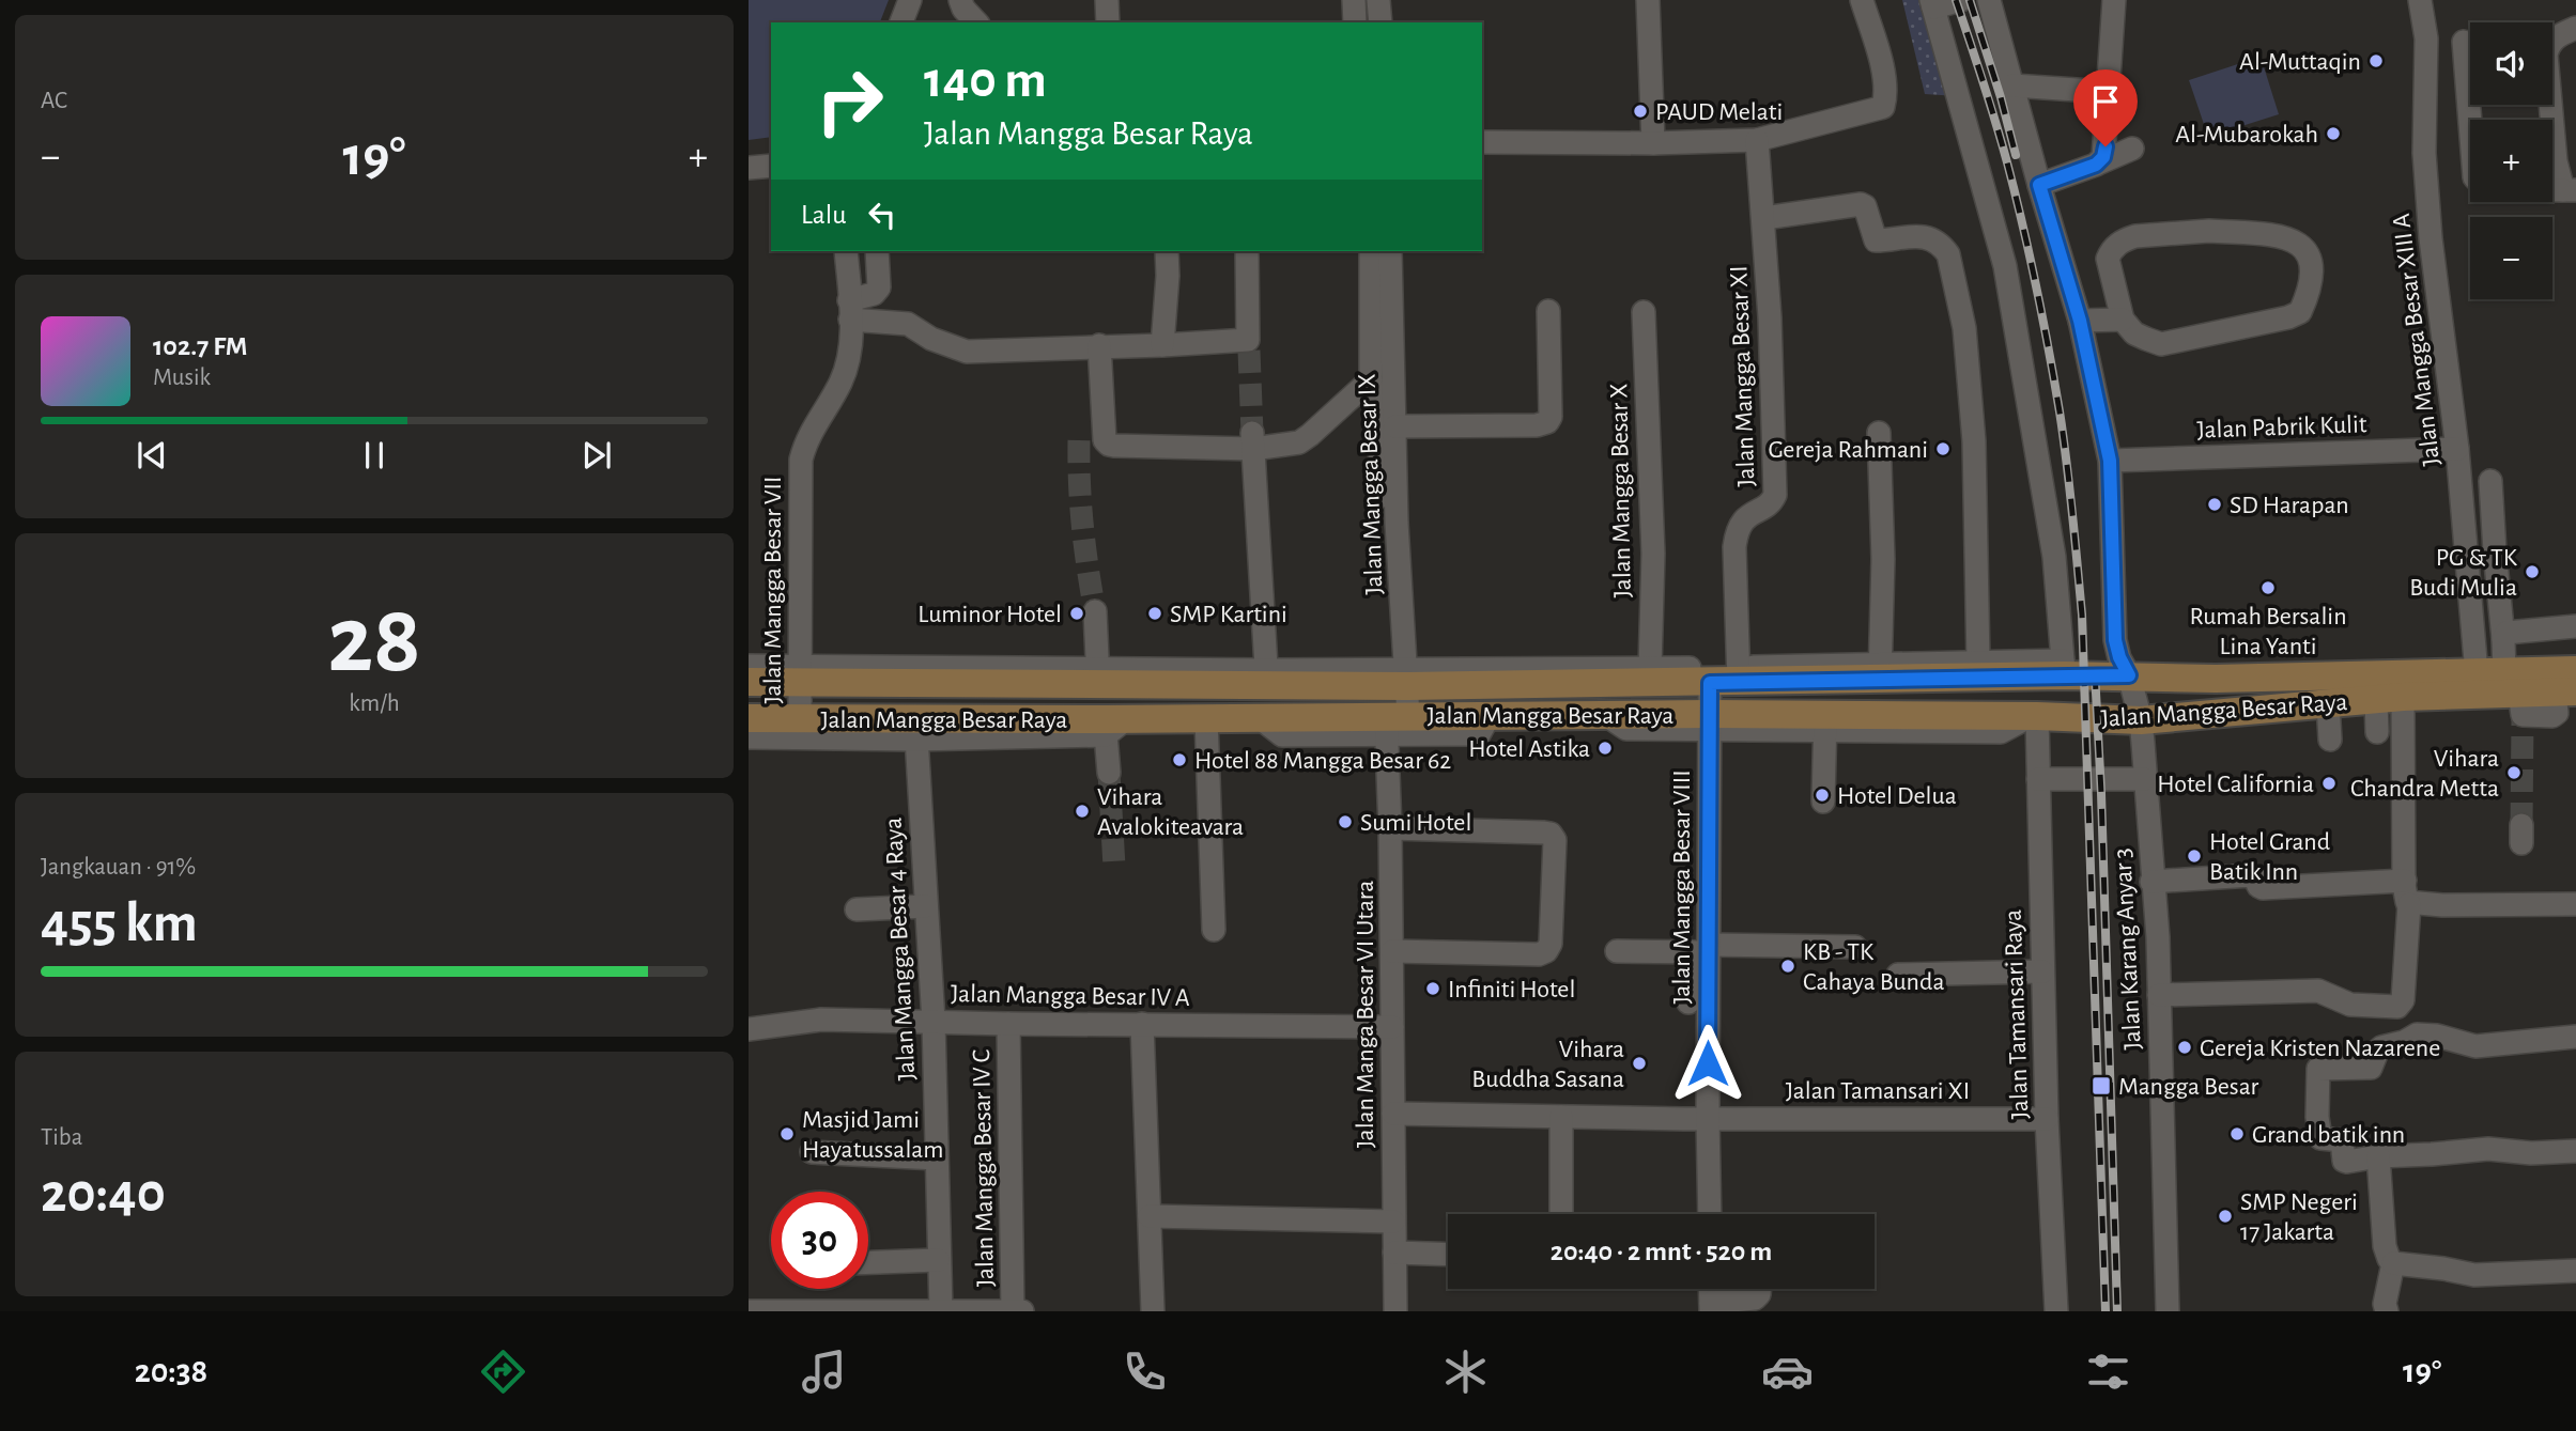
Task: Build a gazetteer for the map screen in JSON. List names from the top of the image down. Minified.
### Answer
{"streets":{"main road":["Jalan Mangga Besar Raya"],"street":["Jalan Mangga Besar XIII A","Jalan Mangga Besar XI","Jalan Pabrik Kulit","Jalan Mangga Besar IX","Jalan Mangga Besar X","Jalan Mangga Besar VII","Jalan Mangga Besar VIII","Jalan Mangga Besar 4 Raya","Jalan Karang Anyar 3","Jalan Mangga Besar IV A","Jalan Manga Besar VI Utara","Jalan Tamansari Raya","Jalan Tamansari XI","Jalan Mangga Besar IV C"]},"crossings":[["Jalan Mangga Besar XIII A","Jalan Pabrik Kulit"],["Jalan Mangga Besar XIII A","Jalan Mangga Besar Raya"],["Jalan Mangga Besar XI","Jalan Mangga Besar Raya"],["Jalan Pabrik Kulit","Jalan Karang Anyar 3"],["Jalan Mangga Besar IX","Jalan Mangga Besar Raya"],["Jalan Mangga Besar IX","Jalan Manga Besar VI Utara"],["Jalan Mangga Besar VII","Jalan Mangga Besar Raya"],["Jalan Mangga Besar Raya","Jalan Mangga Besar VIII"],["Jalan Mangga Besar Raya","Jalan Mangga Besar 4 Raya"],["Jalan Mangga Besar Raya","Jalan Karang Anyar 3"],["Jalan Mangga Besar Raya","Jalan Manga Besar VI Utara"],["Jalan Mangga Besar Raya","Jalan Tamansari Raya"],["Jalan Mangga Besar VIII","Jalan Tamansari XI"],["Jalan Mangga Besar 4 Raya","Jalan Mangga Besar IV A"],["Jalan Mangga Besar IV A","Jalan Manga Besar VI Utara"],["Jalan Mangga Besar IV A","Jalan Mangga Besar IV C"],["Jalan Manga Besar VI Utara","Jalan Tamansari XI"],["Jalan Tamansari Raya","Jalan Tamansari XI"]],"places":{"other":["Al-Muttaqin","PAUD Melati","Al-Mubarokah","Gereja Rahmani","SD Harapan","PG & TK Budi Mulia","Rumah Bersalin Lina Yanti","Luminor Hotel","SMP Kartini","Hotel Astika","Hotel 88 Mangga Besar 62","Vihara Chandra Metta","Hotel California","Hotel Delua","Vihara Avalokiteavara","Sumi Hotel","Hotel Grand Batik Inn","KB - TK Cahaya Bunda","Infiniti Hotel","Gereja Kristen Nazarene","Vihara Buddha Sasana","Masjid Jami Hayatussalam","Grand batik inn","SMP Negeri 17 Jakarta"],"transit":["Mangga Besar"]},"page":{"tile":["AC",["28","km/h"],["Jangkauan · 91%","455 km"],["Tiba","20:40"]],"map_buttons":["+","−"],"turn":["140 m","Jalan Mangga Besar Raya"],"heat":["−","19°","+"],"then":"Lalu","song":["102.7 FM","Musik"],"limit":"30","trip":"20:40 · 2 mnt · 520 m","tabs":["20:38","19°"]}}
